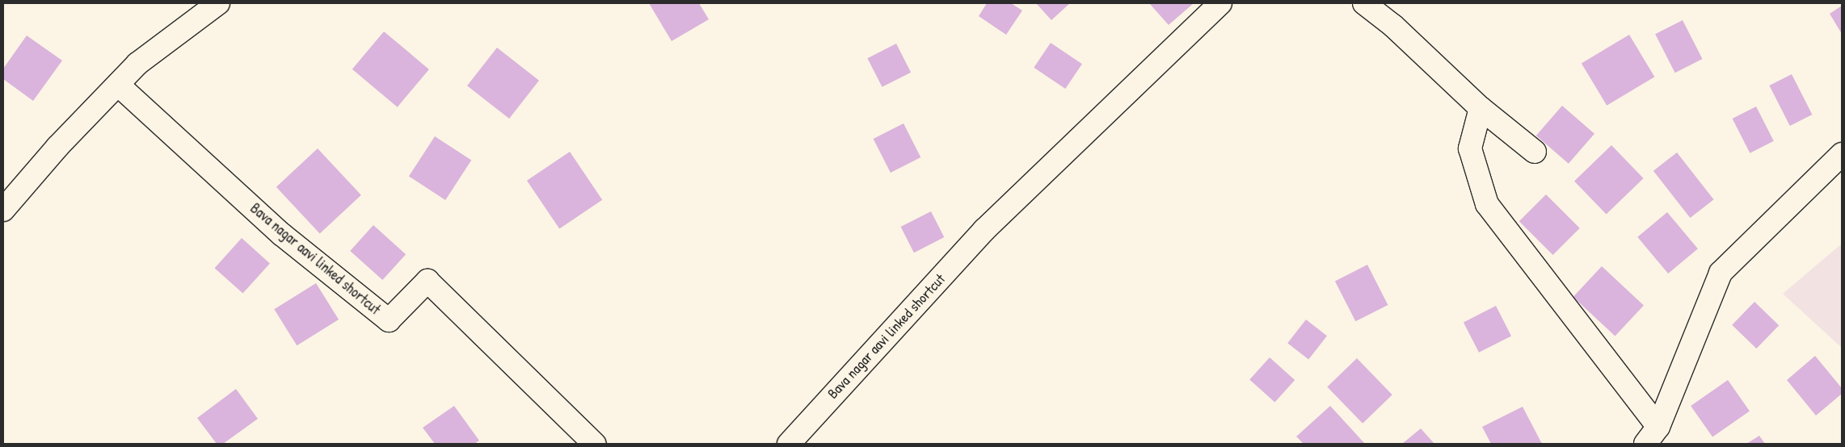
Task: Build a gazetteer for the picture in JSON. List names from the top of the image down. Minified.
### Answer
{"streets":{"street":["Bava nagar aavi linked shortcut"]}}
